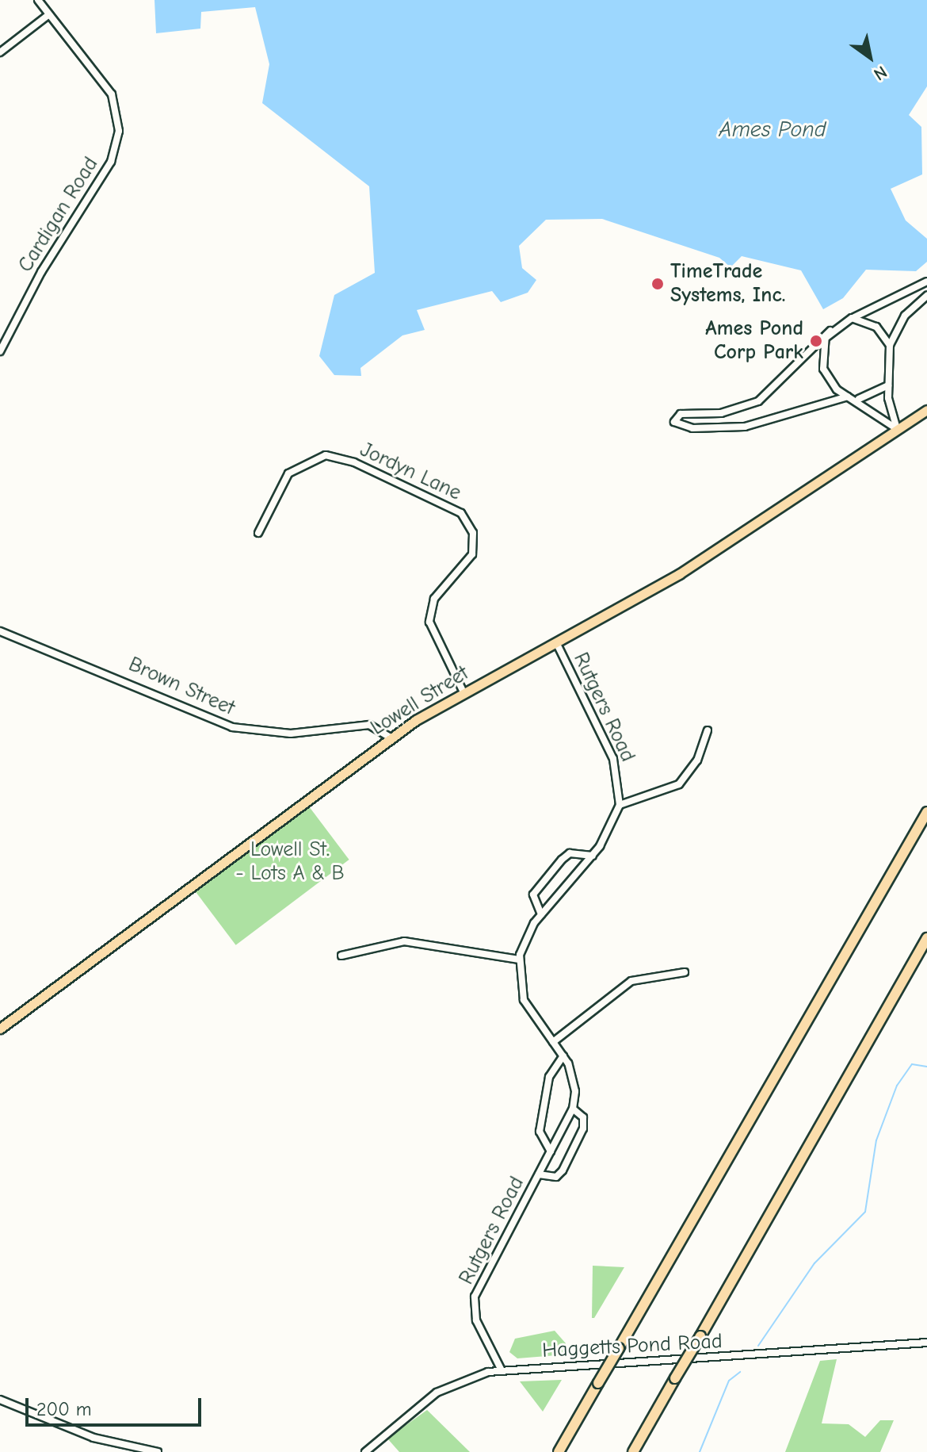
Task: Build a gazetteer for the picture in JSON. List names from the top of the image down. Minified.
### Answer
{"streets":{"main road":["Lowell Street"],"street":["Cardigan Road","Jordyn Lane","Brown Street","Rutgers Road","Haggetts Pond Road"]},"crossings":[["Jordyn Lane","Lowell Street"],["Brown Street","Lowell Street"],["Lowell Street","Rutgers Road"],["Rutgers Road","Haggetts Pond Road"]],"water":["Ames Pond"],"parks":["Lowell St. - Lots A & B"],"places":["TimeTrade Systems, Inc.","Ames Pond Corp Park"],"scale_bar":"200 m","north":"bottom right"}
